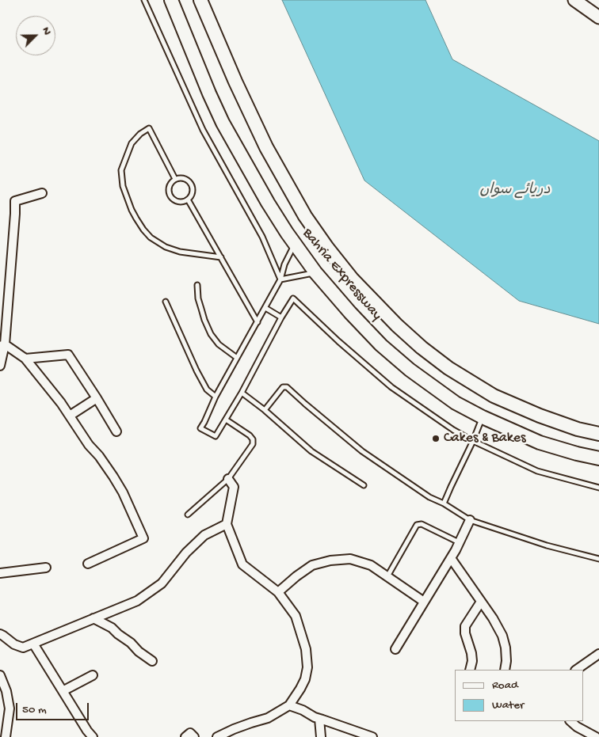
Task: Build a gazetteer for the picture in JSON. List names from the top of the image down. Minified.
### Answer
{"streets":{"main road":["Bahria Expressway"]},"water":["دریائے سواں"],"places":["Cakes & Bakes"],"legend":["Road","Water"],"scale_bar":"50 m","north":"top right"}
